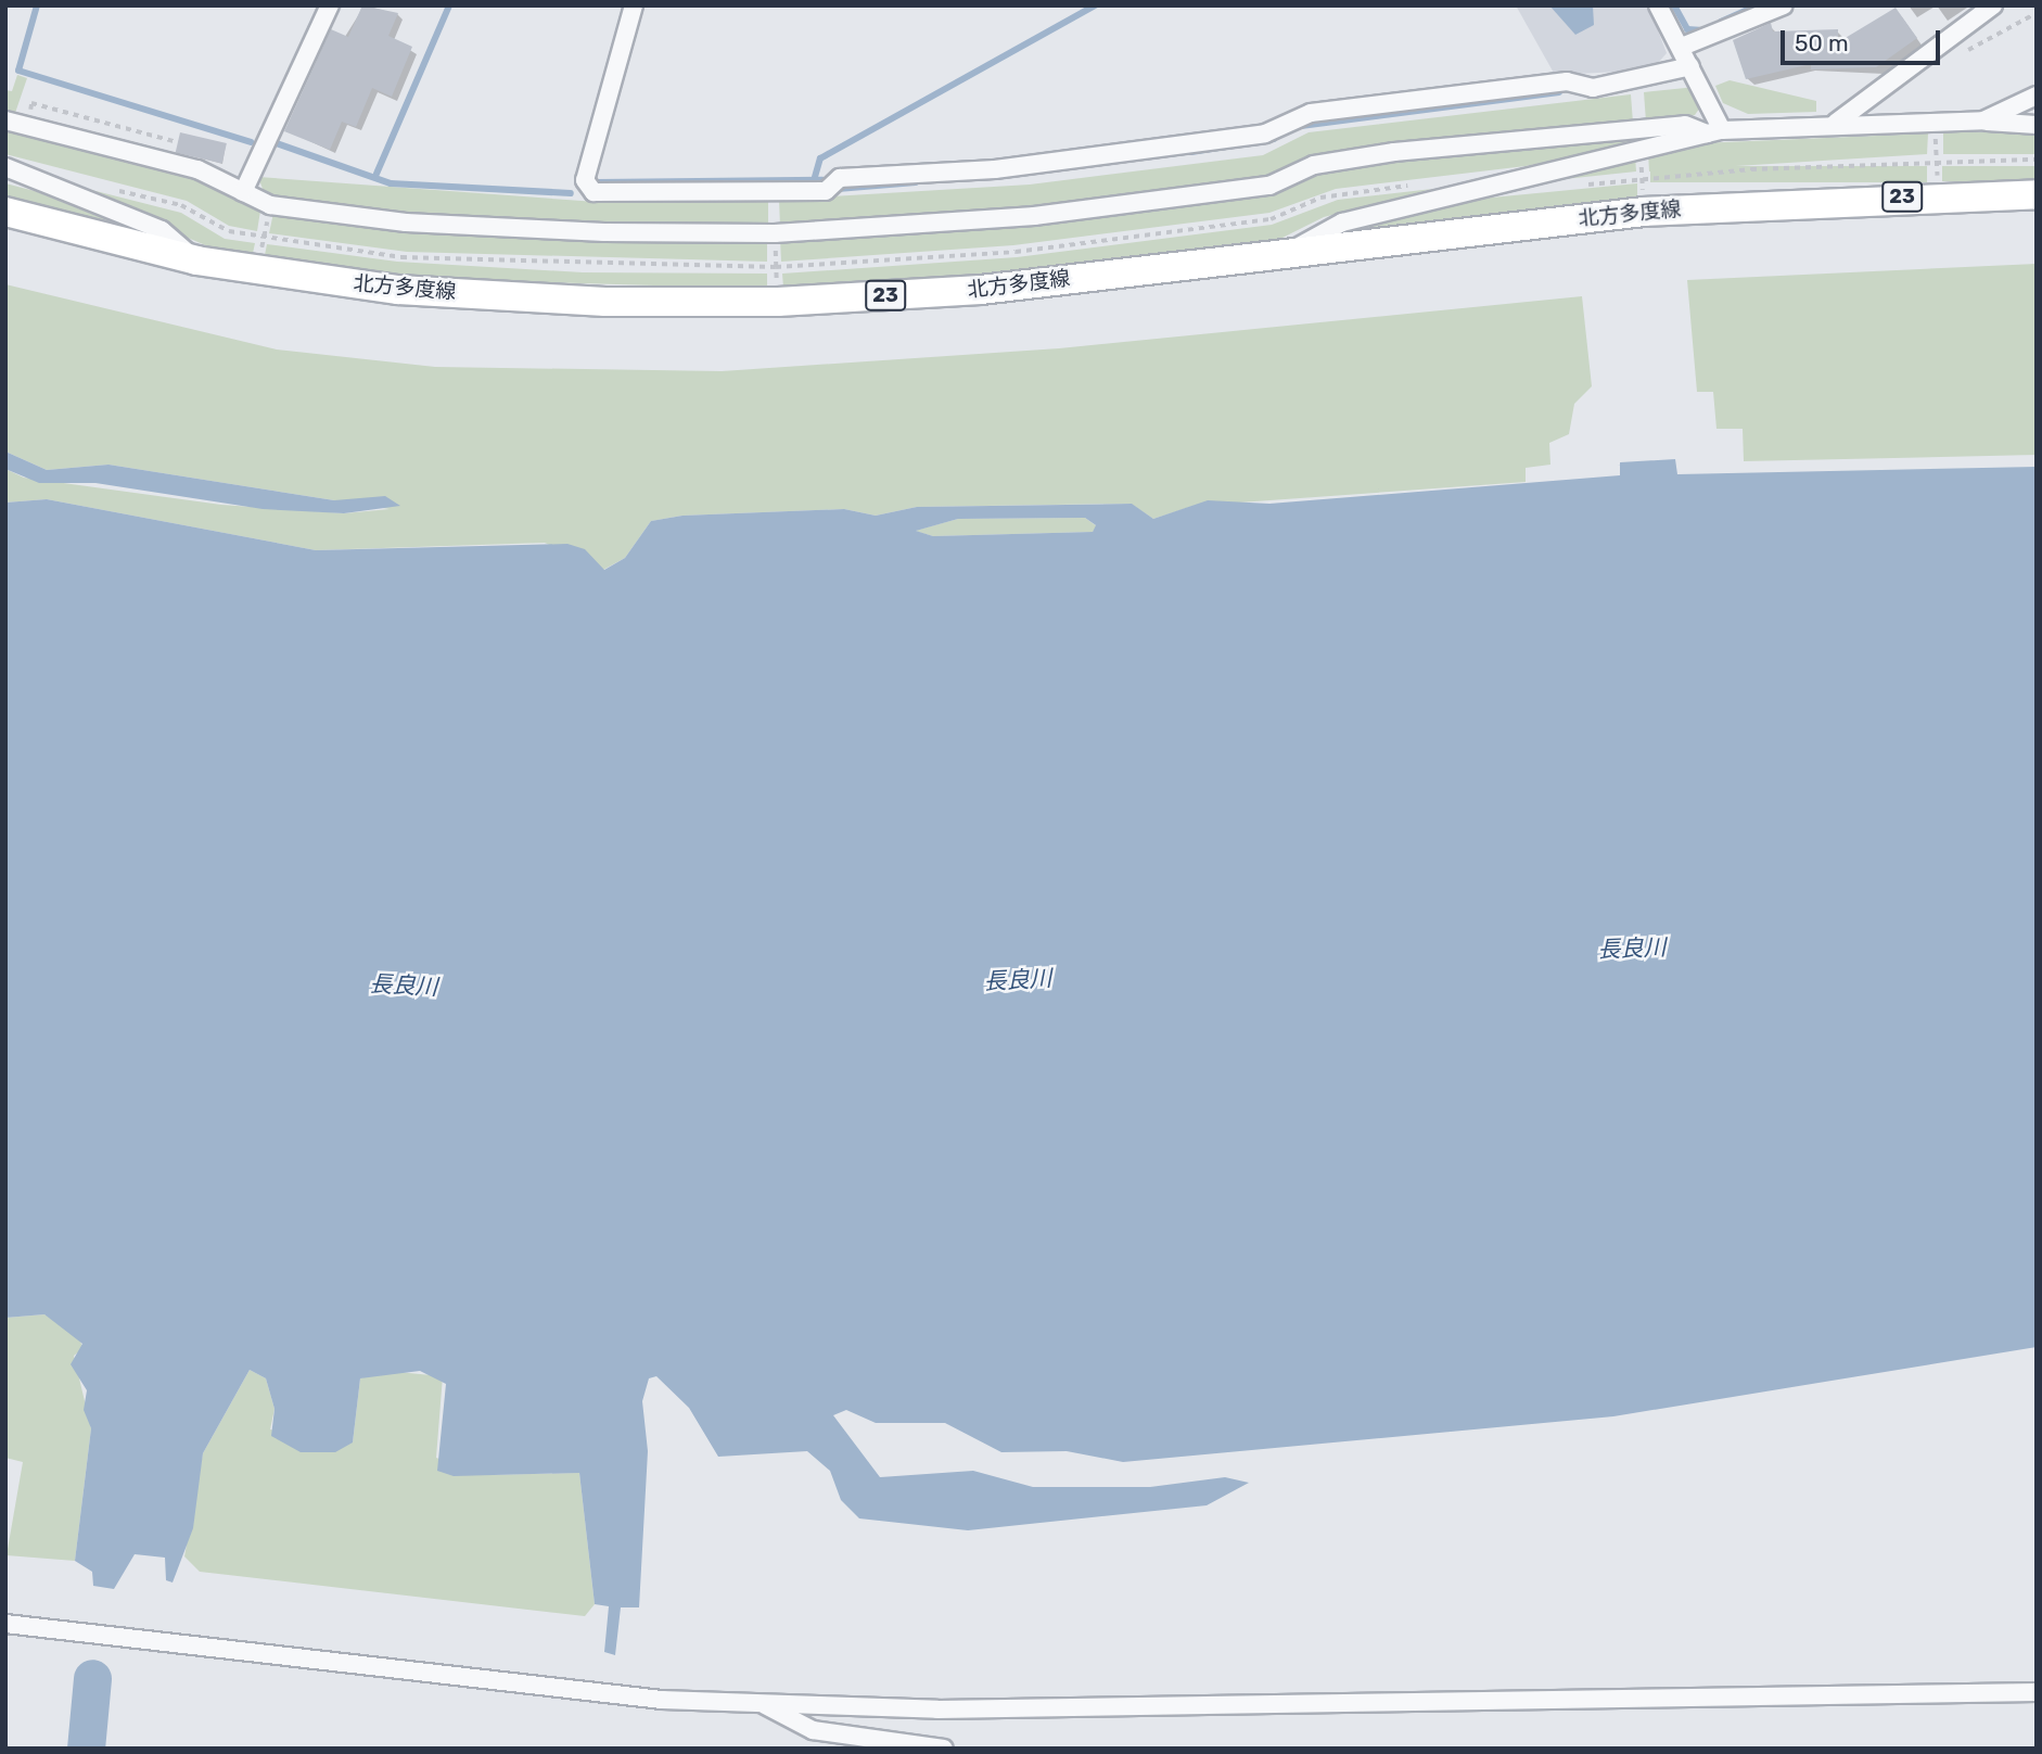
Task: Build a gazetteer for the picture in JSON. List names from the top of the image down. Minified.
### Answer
{"streets":{"main road":["23","北方多度線"]},"water":["長良川"],"scale_bar":"50 m"}
